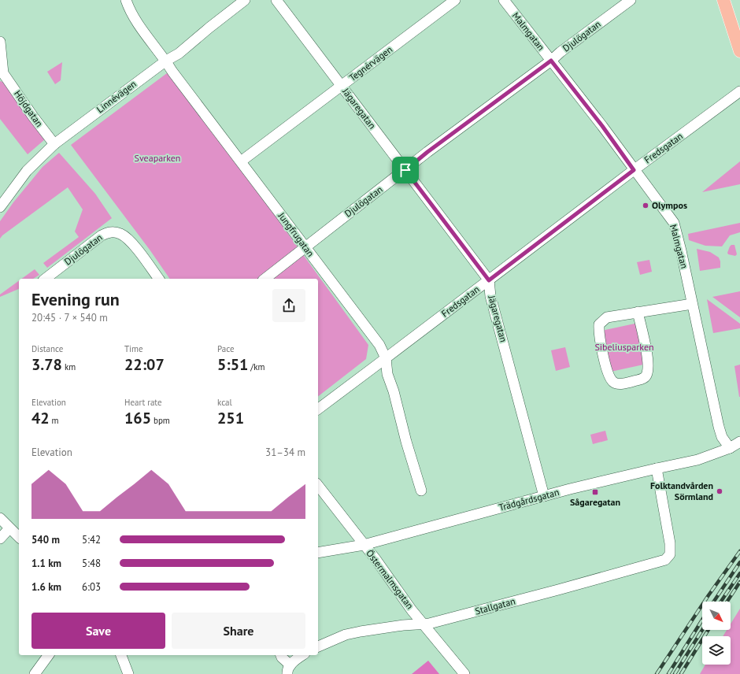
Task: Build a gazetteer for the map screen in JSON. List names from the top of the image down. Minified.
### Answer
{"streets":{"street":["Malmgatan","Djulögatan","Tegnérvägen","Linnévägen","Höjdgatan","Jägaregatan","Fredsgatan","Jungfrugatan","Trädgårdsgatan","Östermalmsgatan","Stallgatan"]},"crossings":[["Malmgatan","Djulögatan"],["Malmgatan","Fredsgatan"],["Malmgatan","Trädgårdsgatan"],["Djulögatan","Jägaregatan"],["Djulögatan","Jungfrugatan"],["Tegnérvägen","Jägaregatan"],["Tegnérvägen","Jungfrugatan"],["Linnévägen","Höjdgatan"],["Linnévägen","Jungfrugatan"],["Jägaregatan","Fredsgatan"],["Jägaregatan","Trädgårdsgatan"],["Fredsgatan","Jungfrugatan"],["Trädgårdsgatan","Östermalmsgatan"],["Trädgårdsgatan","Stallgatan"],["Östermalmsgatan","Stallgatan"]],"parks":["Sveaparken","Sibeliusparken"],"places":{"other":["Olympos","Folktandvården Sörmland"],"transit":["Sågaregatan"]},"north":"bottom right","page":{"heading":["Evening run","20:45 · 7 × 540 m"],"stats":[["Distance","3.78 km"],["Time","22:07"],["Pace","5:51 /km"],["Elevation","42 m"],["Heart rate","165 bpm"],["kcal","251"]],"chart":["Elevation","31–34 m"],"list":[{"name":"540 m","note":"5:42"},{"name":"1.1 km","note":"5:48"},{"name":"1.6 km","note":"6:03"}],"buttons":["Save","Share"]}}
